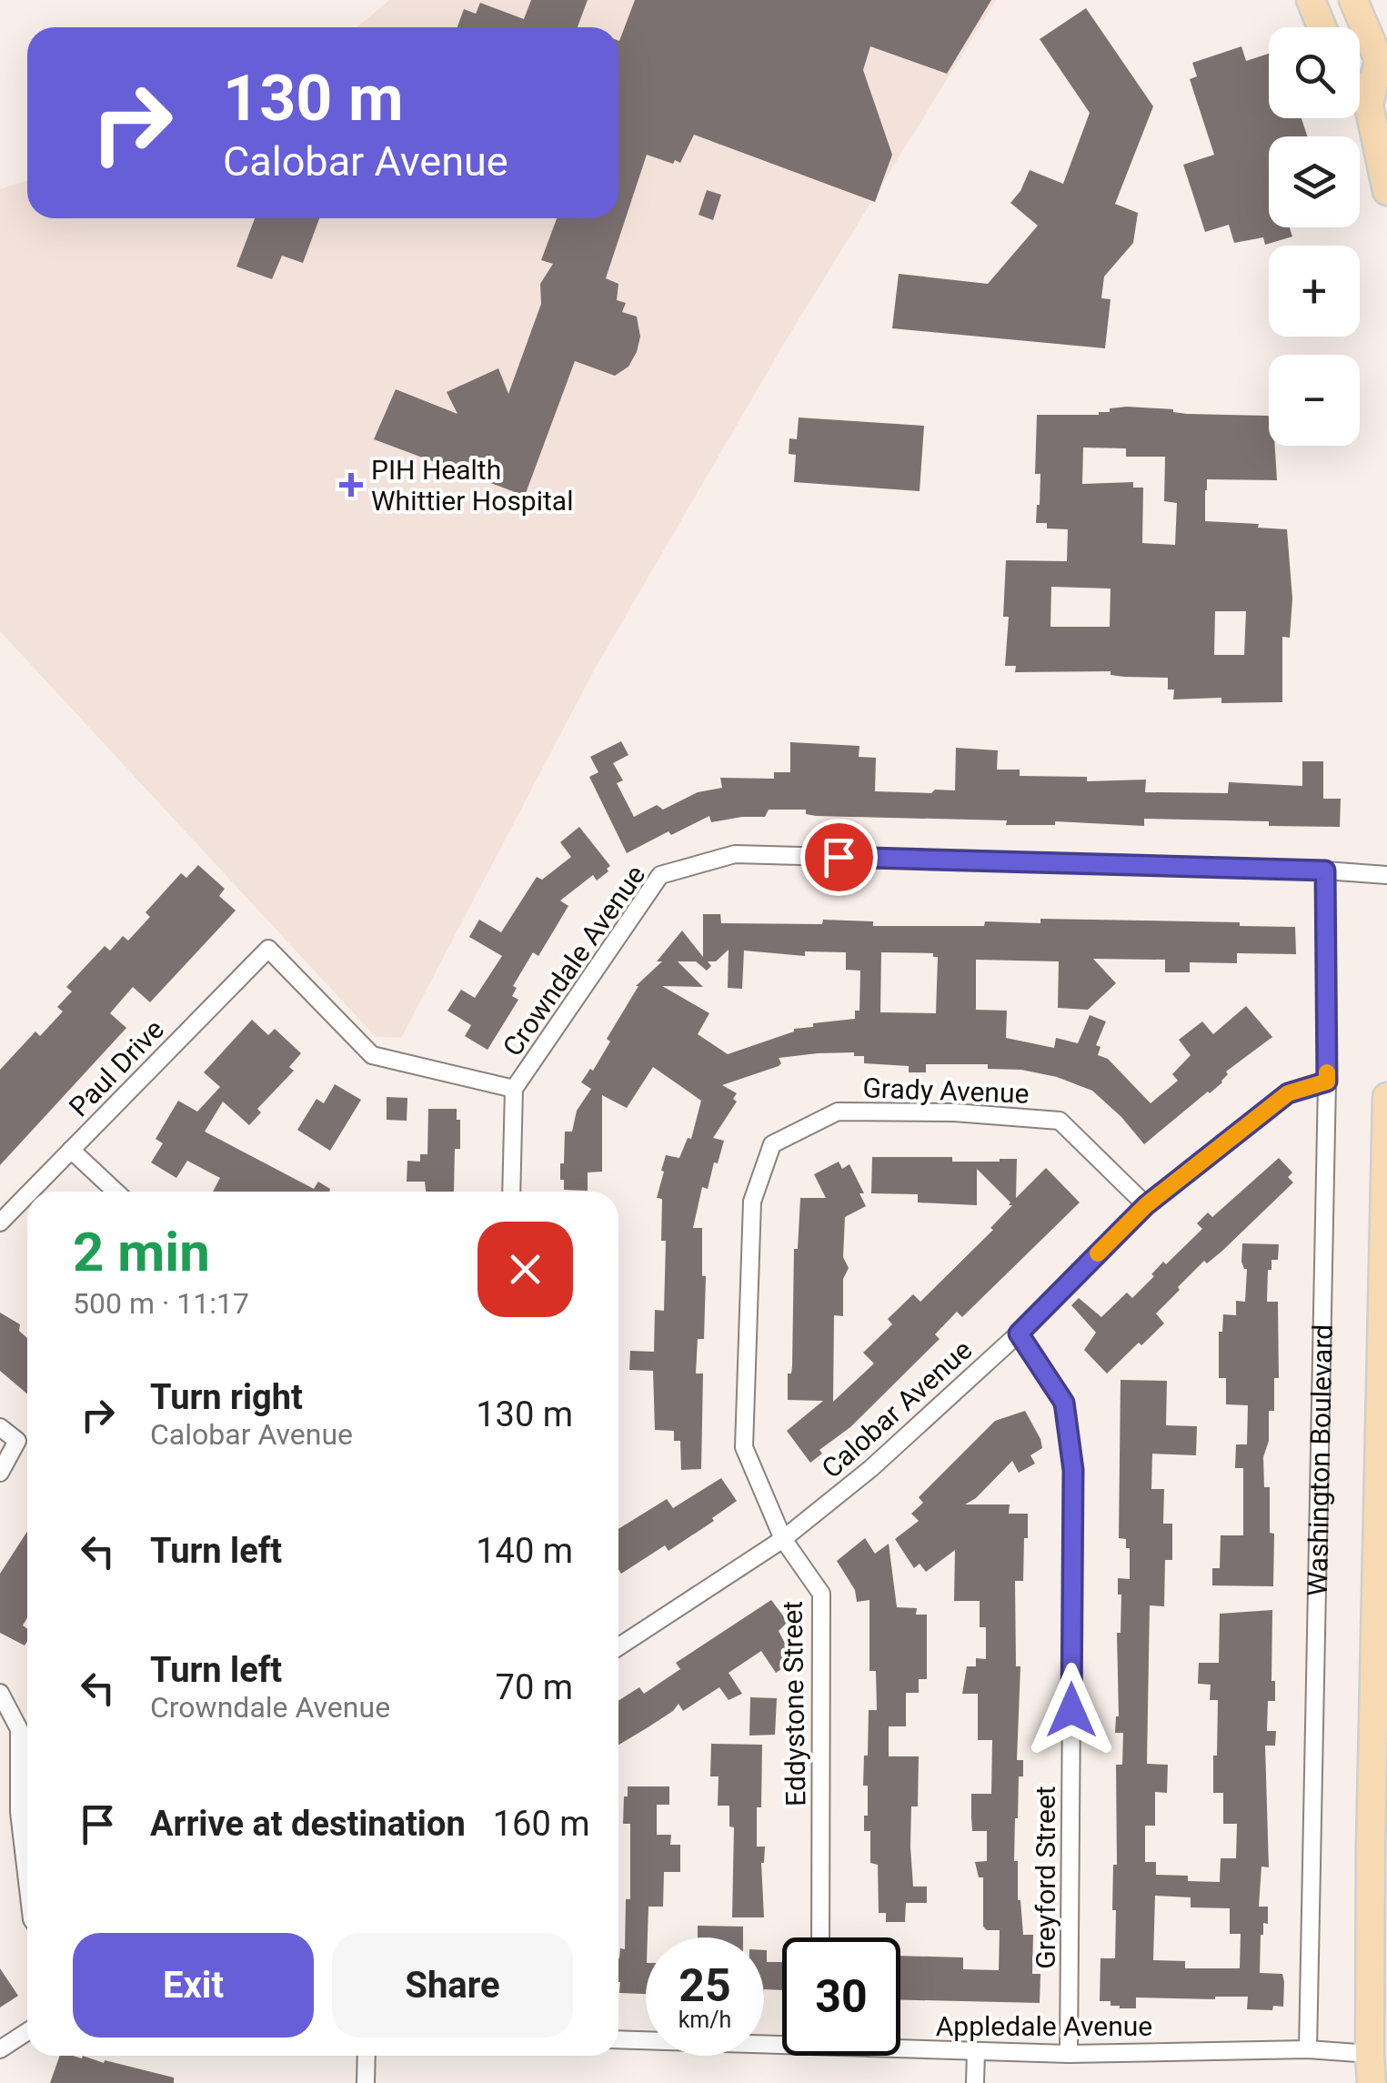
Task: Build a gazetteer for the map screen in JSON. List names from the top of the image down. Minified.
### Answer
{"streets":{"street":["Crowndale Avenue","Paul Drive","Grady Avenue","Calobar Avenue","Washington Boulevard","Eddystone Street","Greyford Street","Appledale Avenue"]},"crossings":[["Crowndale Avenue","Paul Drive"],["Crowndale Avenue","Washington Boulevard"],["Grady Avenue","Calobar Avenue"],["Grady Avenue","Eddystone Street"],["Calobar Avenue","Washington Boulevard"],["Calobar Avenue","Eddystone Street"],["Calobar Avenue","Greyford Street"],["Washington Boulevard","Appledale Avenue"],["Greyford Street","Appledale Avenue"]],"places":{"health":["PIH Health Whittier Hospital"]},"page":{"map_buttons":["+","−"],"turn":["130 m","Calobar Avenue"],"heading":["2 min","500 m · 11:17"],"list":[{"name":"Turn right","note":"Calobar Avenue","value":"130 m"},{"name":"Turn left","value":"140 m"},{"name":"Turn left","note":"Crowndale Avenue","value":"70 m"},{"name":"Arrive at destination","value":"160 m"}],"buttons":["Exit","Share"],"speed":"25 km/h","limit":"30"}}
